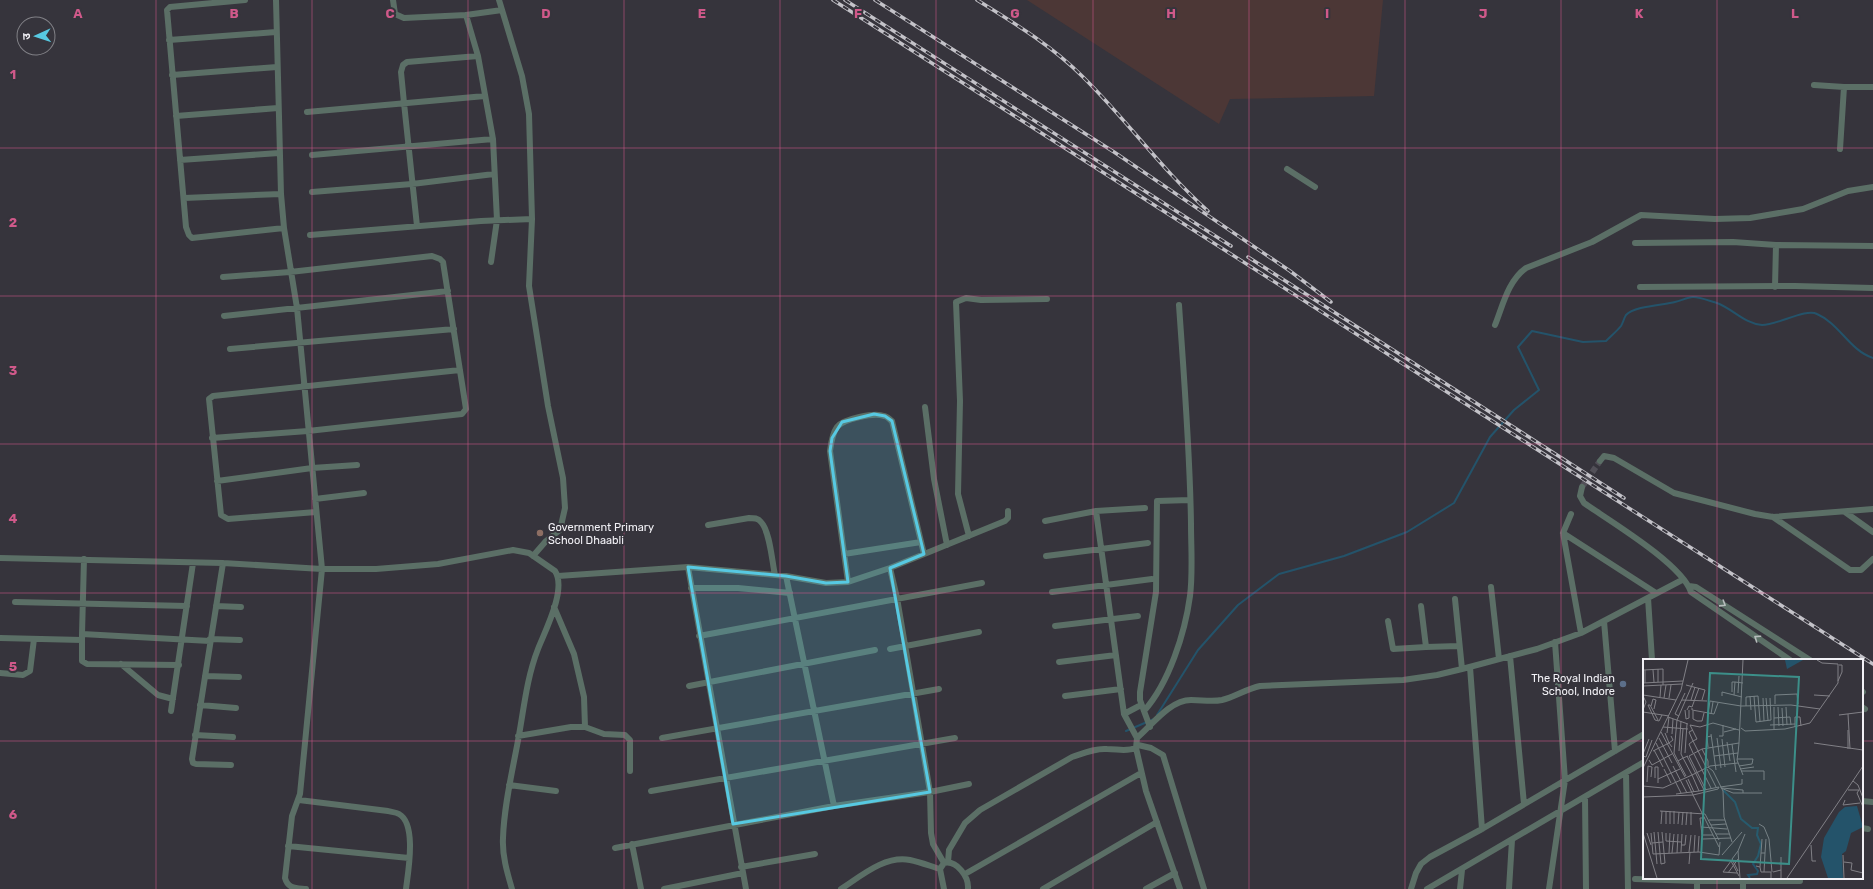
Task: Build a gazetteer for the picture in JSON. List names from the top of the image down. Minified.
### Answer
{"places":["Government Primary School Dhaabli","The Royal Indian School, Indore"],"north":"left","grid":{"columns":["A","B","C","D","E","F","G","H","I","J","K","L"],"rows":["1","2","3","4","5","6"]}}
